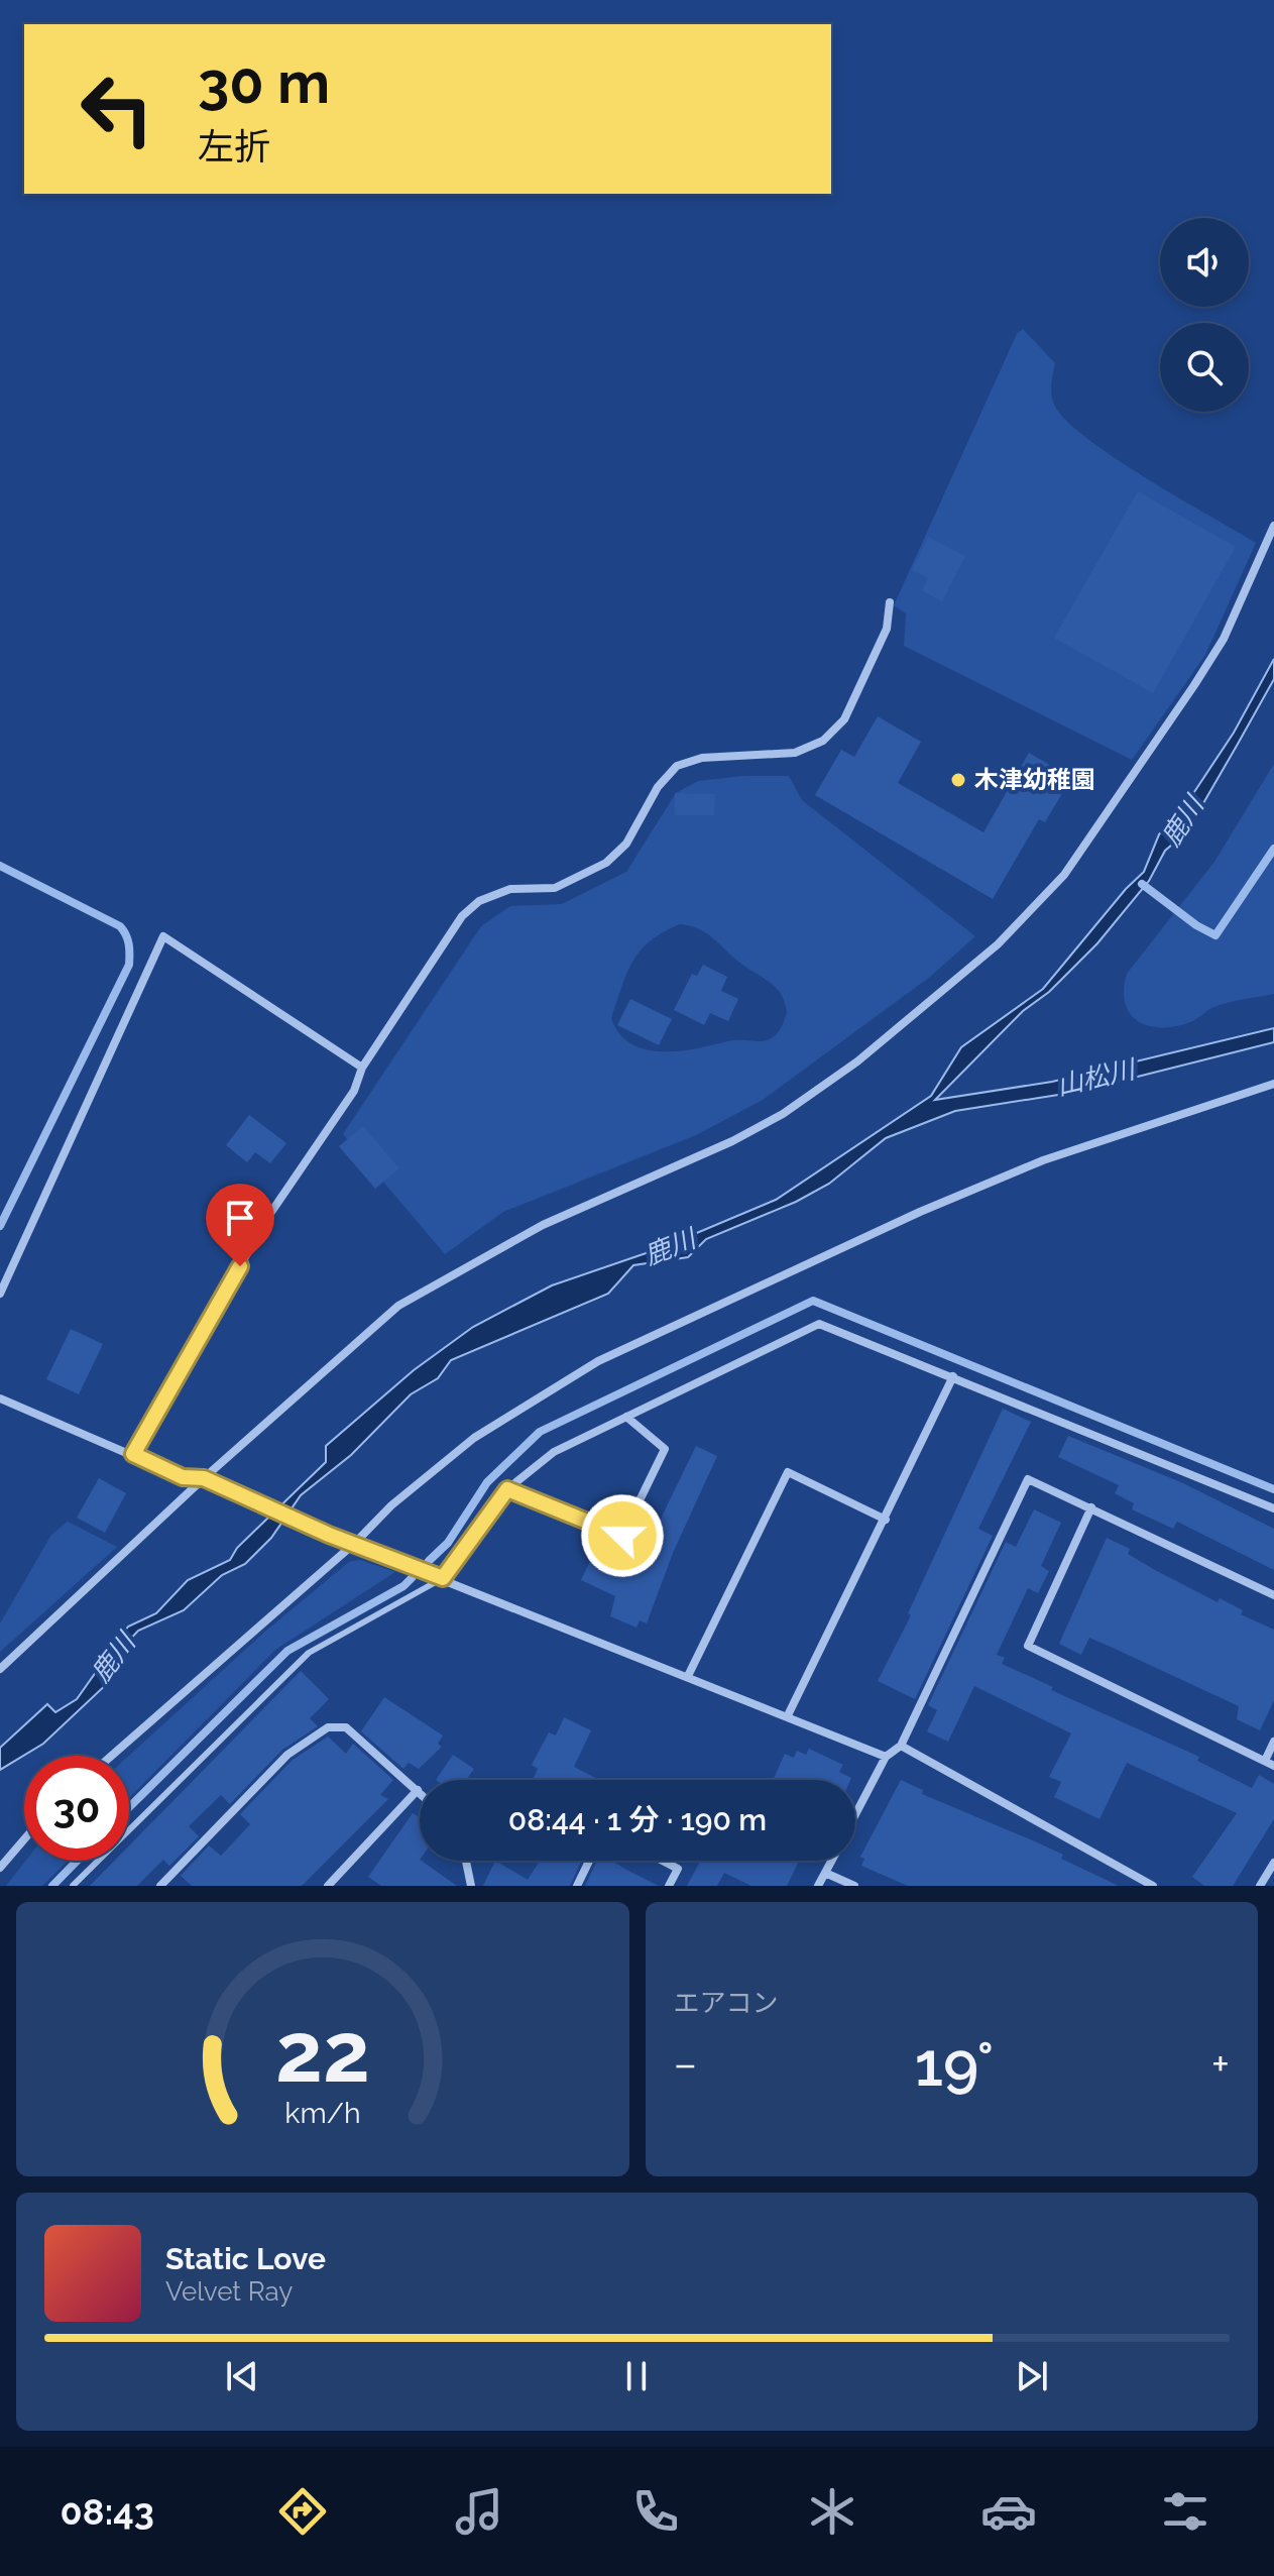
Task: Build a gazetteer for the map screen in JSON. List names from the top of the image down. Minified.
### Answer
{"water":["鹿川","山松川"],"places":["木津幼稚園"],"page":{"turn":["30 m","左折"],"limit":"30","trip":"08:44 · 1 分 · 190 m","tile":"エアコン","heat":["−","19°","+"],"song":["Static Love","Velvet Ray"],"tabs":"08:43","gauge":["22","km/h"]}}
